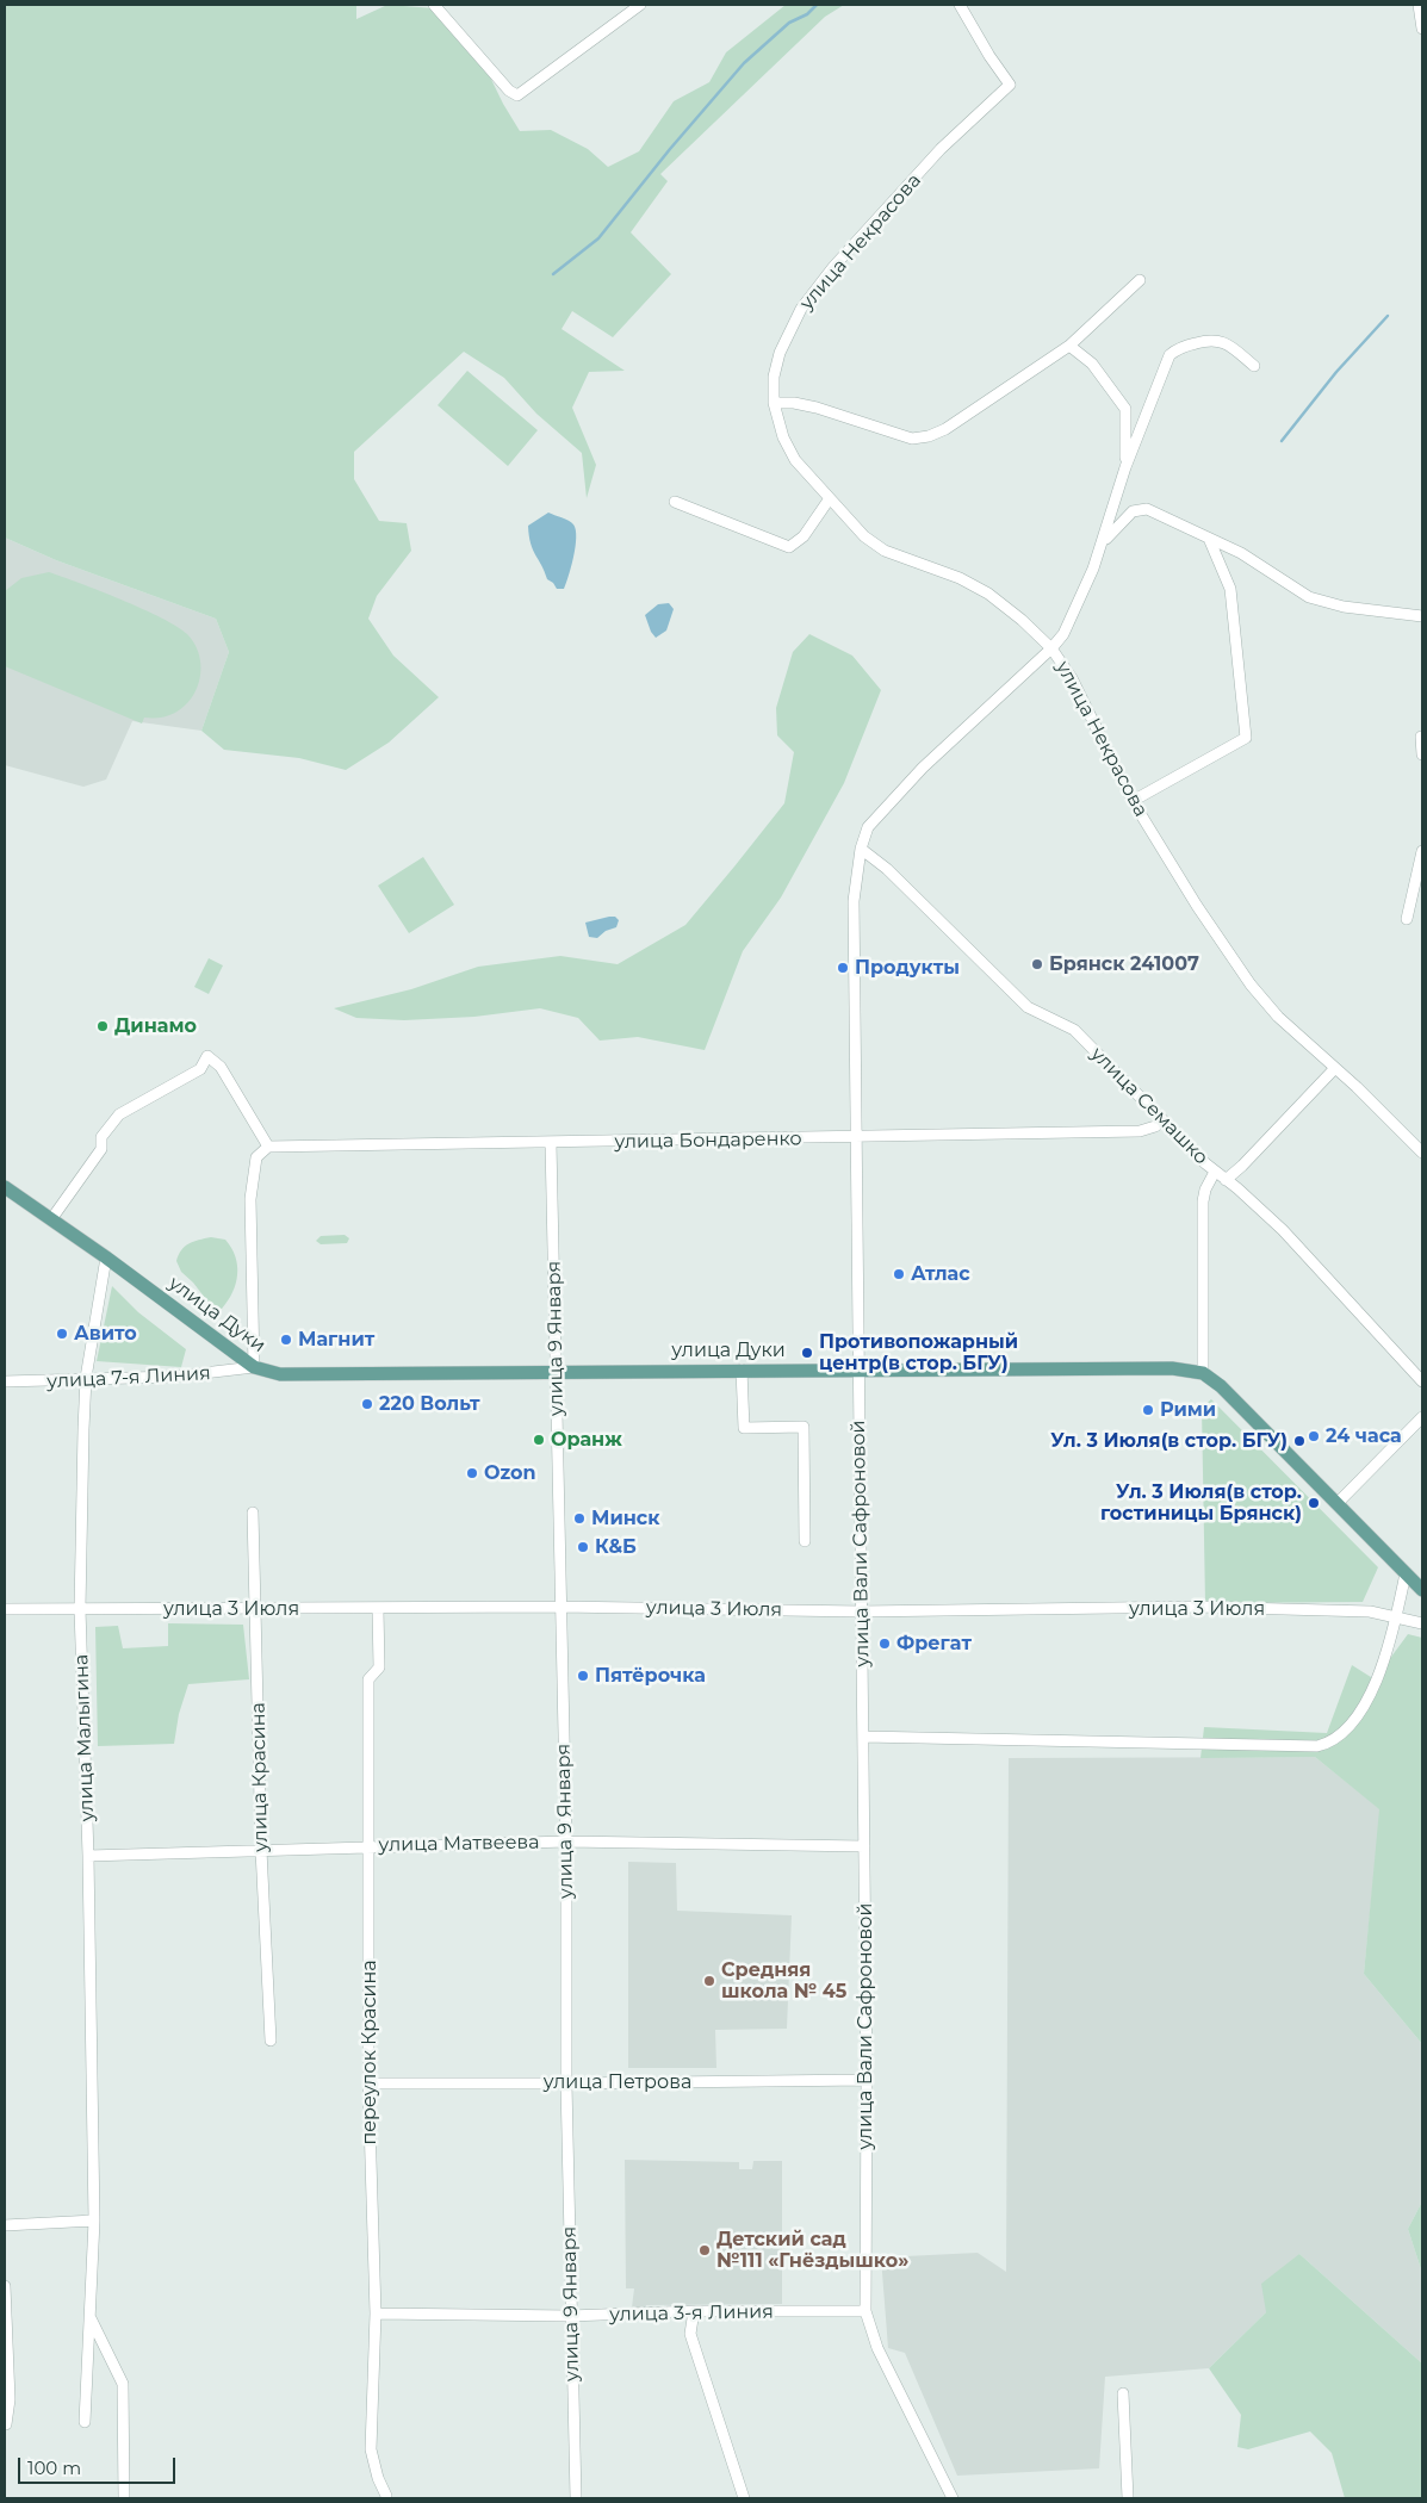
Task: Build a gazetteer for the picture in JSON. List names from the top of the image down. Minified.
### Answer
{"streets":{"main road":["улица Дуки"],"street":["улица Некрасова","улица Семашко","улица Бондаренко","улица 9 Января","улица 7-я Линия","улица Вали Сафроновой","улица 3 Июля","улица Малыгина","улица Красина","улица Матвеева","переулок Красина","улица Петрова","улица 3-я Линия"]},"crossings":[["улица Некрасова","улица Вали Сафроновой"],["улица Семашко","улица Бондаренко"],["улица Семашко","улица Вали Сафроновой"],["улица Бондаренко","улица 9 Января"],["улица Бондаренко","улица Вали Сафроновой"],["улица Дуки","улица 9 Января"],["улица Дуки","улица 7-я Линия"],["улица Дуки","улица Вали Сафроновой"],["улица Дуки","улица Малыгина"],["улица 9 Января","улица 3 Июля"],["улица 9 Января","улица Матвеева"],["улица 9 Января","улица Петрова"],["улица 9 Января","улица 3-я Линия"],["улица 7-я Линия","улица Малыгина"],["улица Вали Сафроновой","улица 3 Июля"],["улица Вали Сафроновой","улица Матвеева"],["улица Вали Сафроновой","улица Петрова"],["улица Вали Сафроновой","улица 3-я Линия"],["улица 3 Июля","улица Малыгина"],["улица 3 Июля","улица Красина"],["улица 3 Июля","переулок Красина"],["улица Малыгина","улица Матвеева"],["улица Красина","улица Матвеева"],["улица Матвеева","переулок Красина"],["переулок Красина","улица Петрова"],["переулок Красина","улица 3-я Линия"]],"places":["Брянск 241007","Продукты","Динамо","Атлас","Авито","Магнит","Противопожарный центр(в стор. БГУ)","220 Вольт","Рими","24 часа","Оранж","Ул. 3 Июля(в стор. БГУ)","Ozon","Ул. 3 Июля(в стор. гостиницы Брянск)","Минск","К&Б","Фрегат","Пятёрочка","Средняя школа № 45","Детский сад №111 «Гнёздышко»"],"scale_bar":"100 m"}
